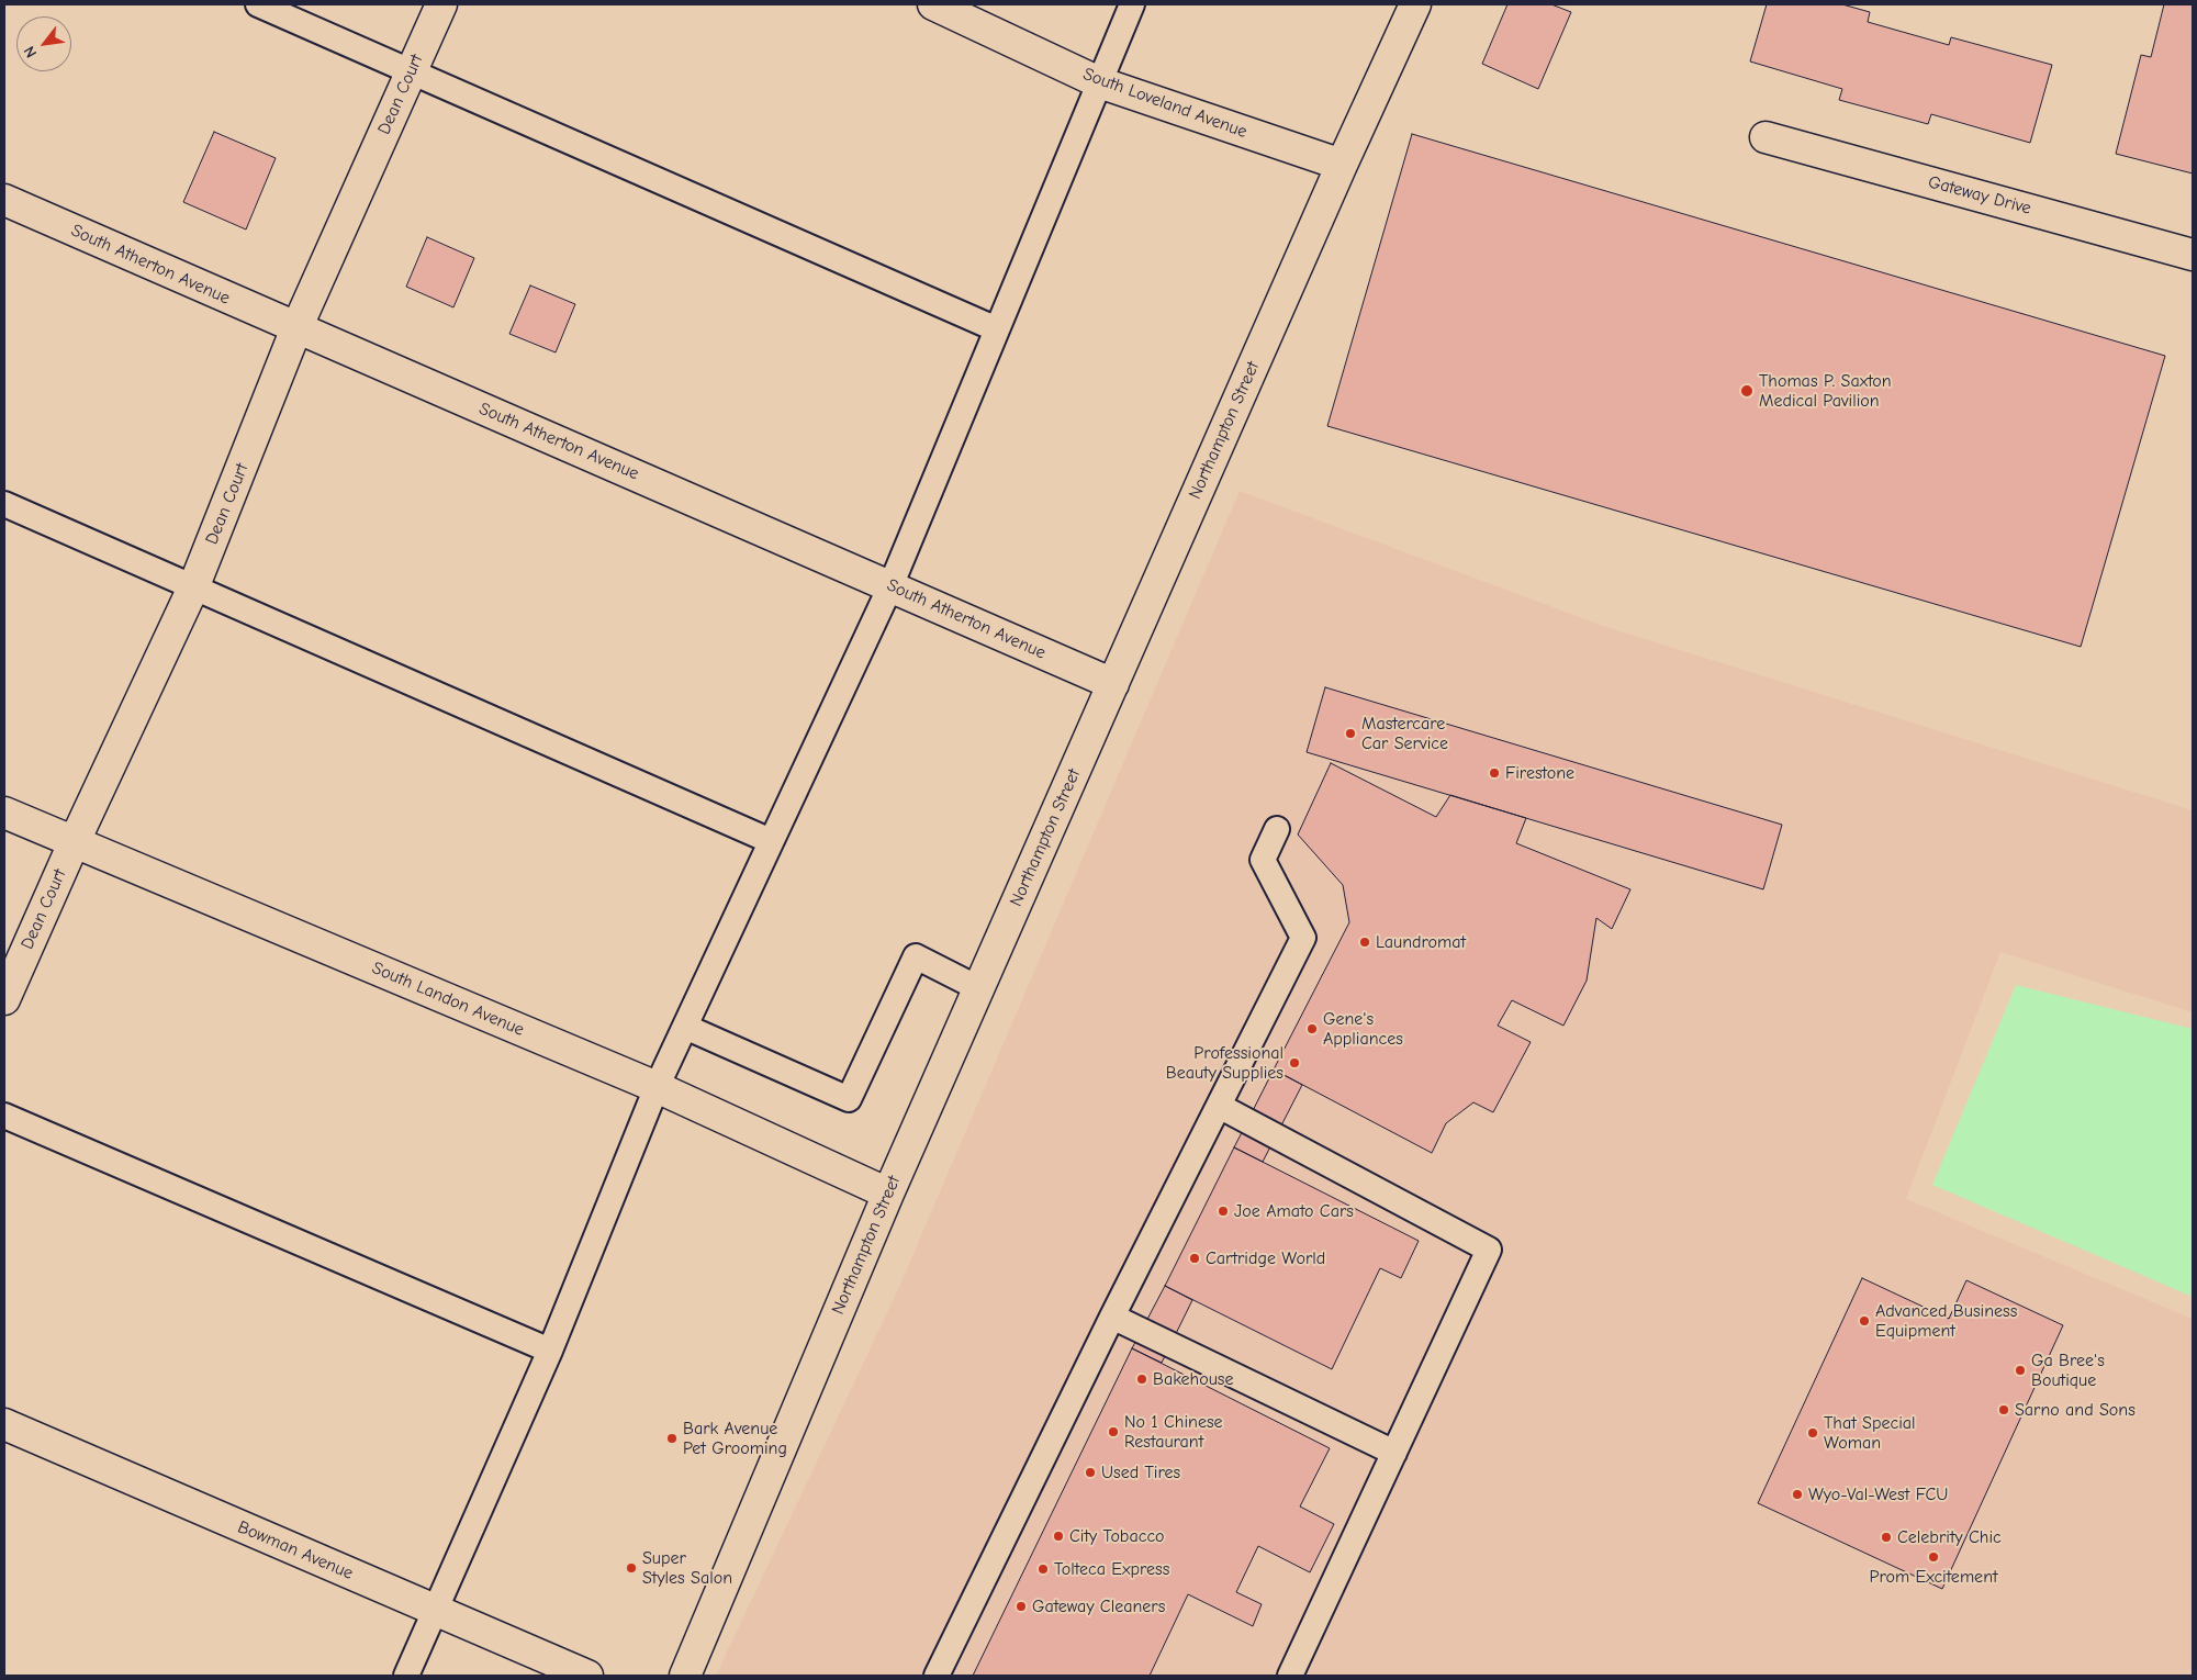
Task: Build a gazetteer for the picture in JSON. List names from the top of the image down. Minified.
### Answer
{"streets":{"street":["Dean Court","South Loveland Avenue","Gateway Drive","South Atherton Avenue","Northampton Street","South Landon Avenue","Bowman Avenue"]},"crossings":[["Dean Court","South Atherton Avenue"],["Dean Court","South Landon Avenue"],["South Loveland Avenue","Northampton Street"],["South Atherton Avenue","Northampton Street"],["Northampton Street","South Landon Avenue"]],"places":["Thomas P. Saxton Medical Pavilion","Mastercare Car Service","Firestone","Laundromat","Gene's Appliances","Professional Beauty Supplies","Joe Amato Cars","Cartridge World","Advanced Business Equipment","Ga Bree's Boutique","Bakehouse","Sarno and Sons","No 1 Chinese Restaurant","That Special Woman","Bark Avenue Pet Grooming","Used Tires","Wyo-Val-West FCU","City Tobacco","Celebrity Chic","Prom Excitement","Super Styles Salon","Tolteca Express","Gateway Cleaners"],"north":"bottom left"}
